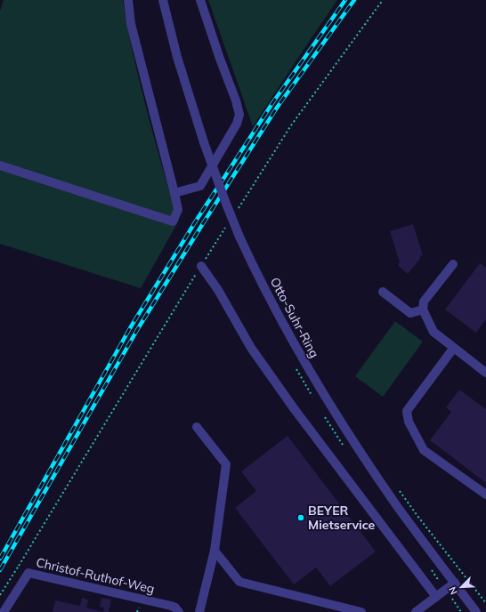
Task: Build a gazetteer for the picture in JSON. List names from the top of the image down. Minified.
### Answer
{"streets":{"street":["Otto-Suhr-Ring","Christof-Ruthof-Weg"]},"places":["BEYER Mietservice"],"north":"bottom left"}
